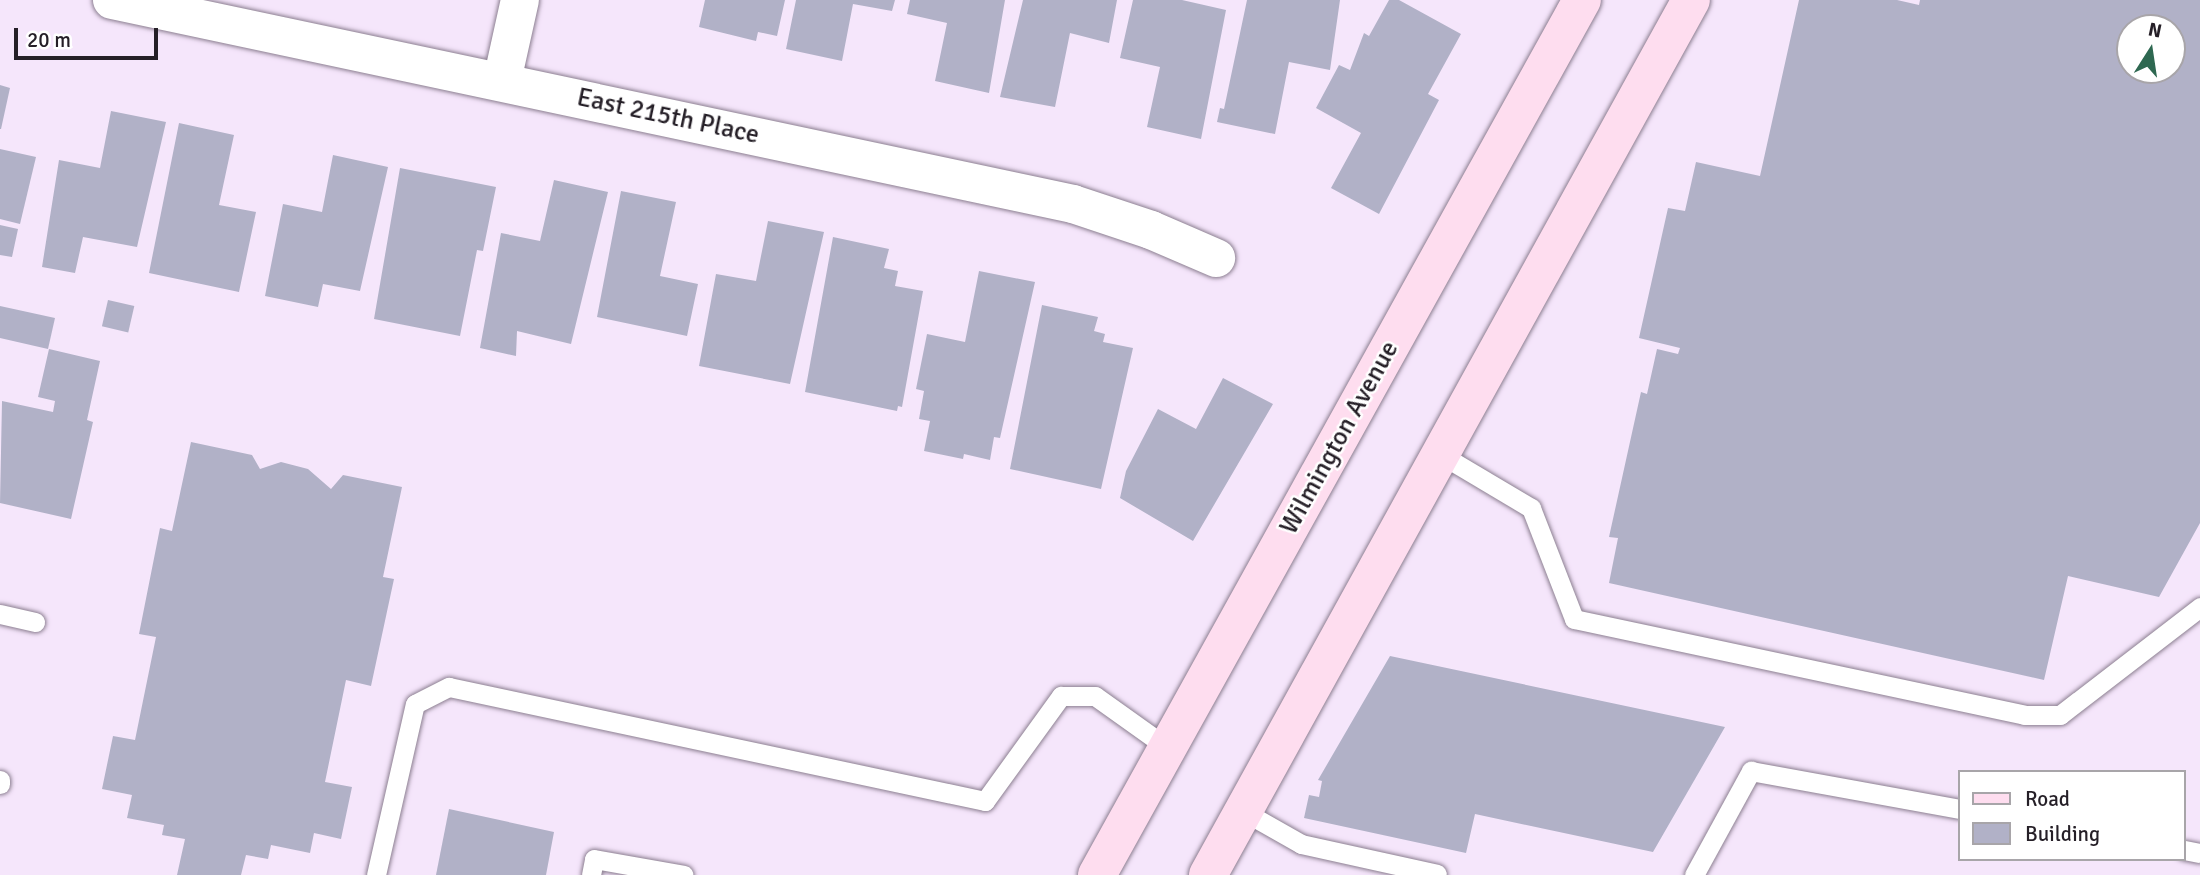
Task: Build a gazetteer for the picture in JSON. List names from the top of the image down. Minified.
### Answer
{"streets":{"main road":["Wilmington Avenue"],"street":["East 215th Place"]},"legend":["Road","Building"],"scale_bar":"20 m","north":"top"}
